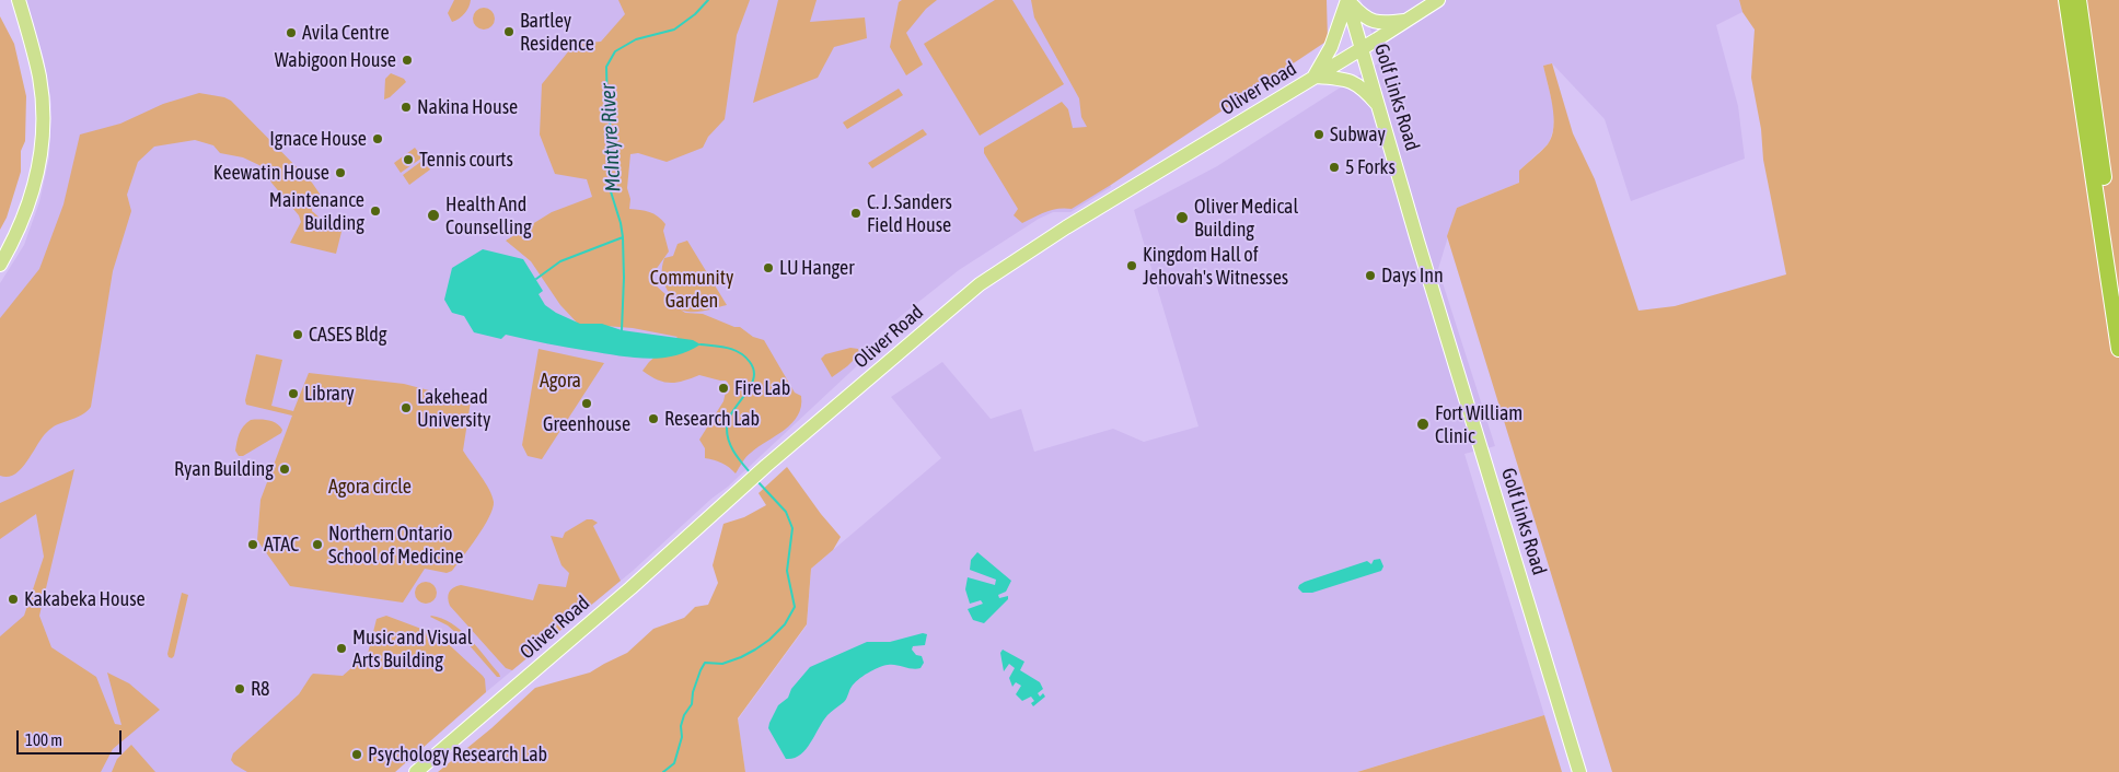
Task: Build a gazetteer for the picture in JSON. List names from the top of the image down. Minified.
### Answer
{"streets":{"main road":["Oliver Road","Golf Links Road"]},"crossings":[["Oliver Road","Golf Links Road"]],"water":["McIntyre River"],"parks":["Community Garden","Agora","Agora circle"],"places":["Bartley Residence","Avila Centre","Wabigoon House","Nakina House","Subway","Ignace House","Tennis courts","5 Forks","Keewatin House","Maintenance Building","C. J. Sanders Field House","Health And Counselling","Oliver Medical Building","Kingdom Hall of Jehovah's Witnesses","LU Hanger","Days Inn","CASES Bldg","Fire Lab","Library","Greenhouse","Lakehead University","Research Lab","Fort William Clinic","Ryan Building","ATAC","Northern Ontario School of Medicine","Kakabeka House","Music and Visual Arts Building","R8","Psychology Research Lab"],"scale_bar":"100 m"}
